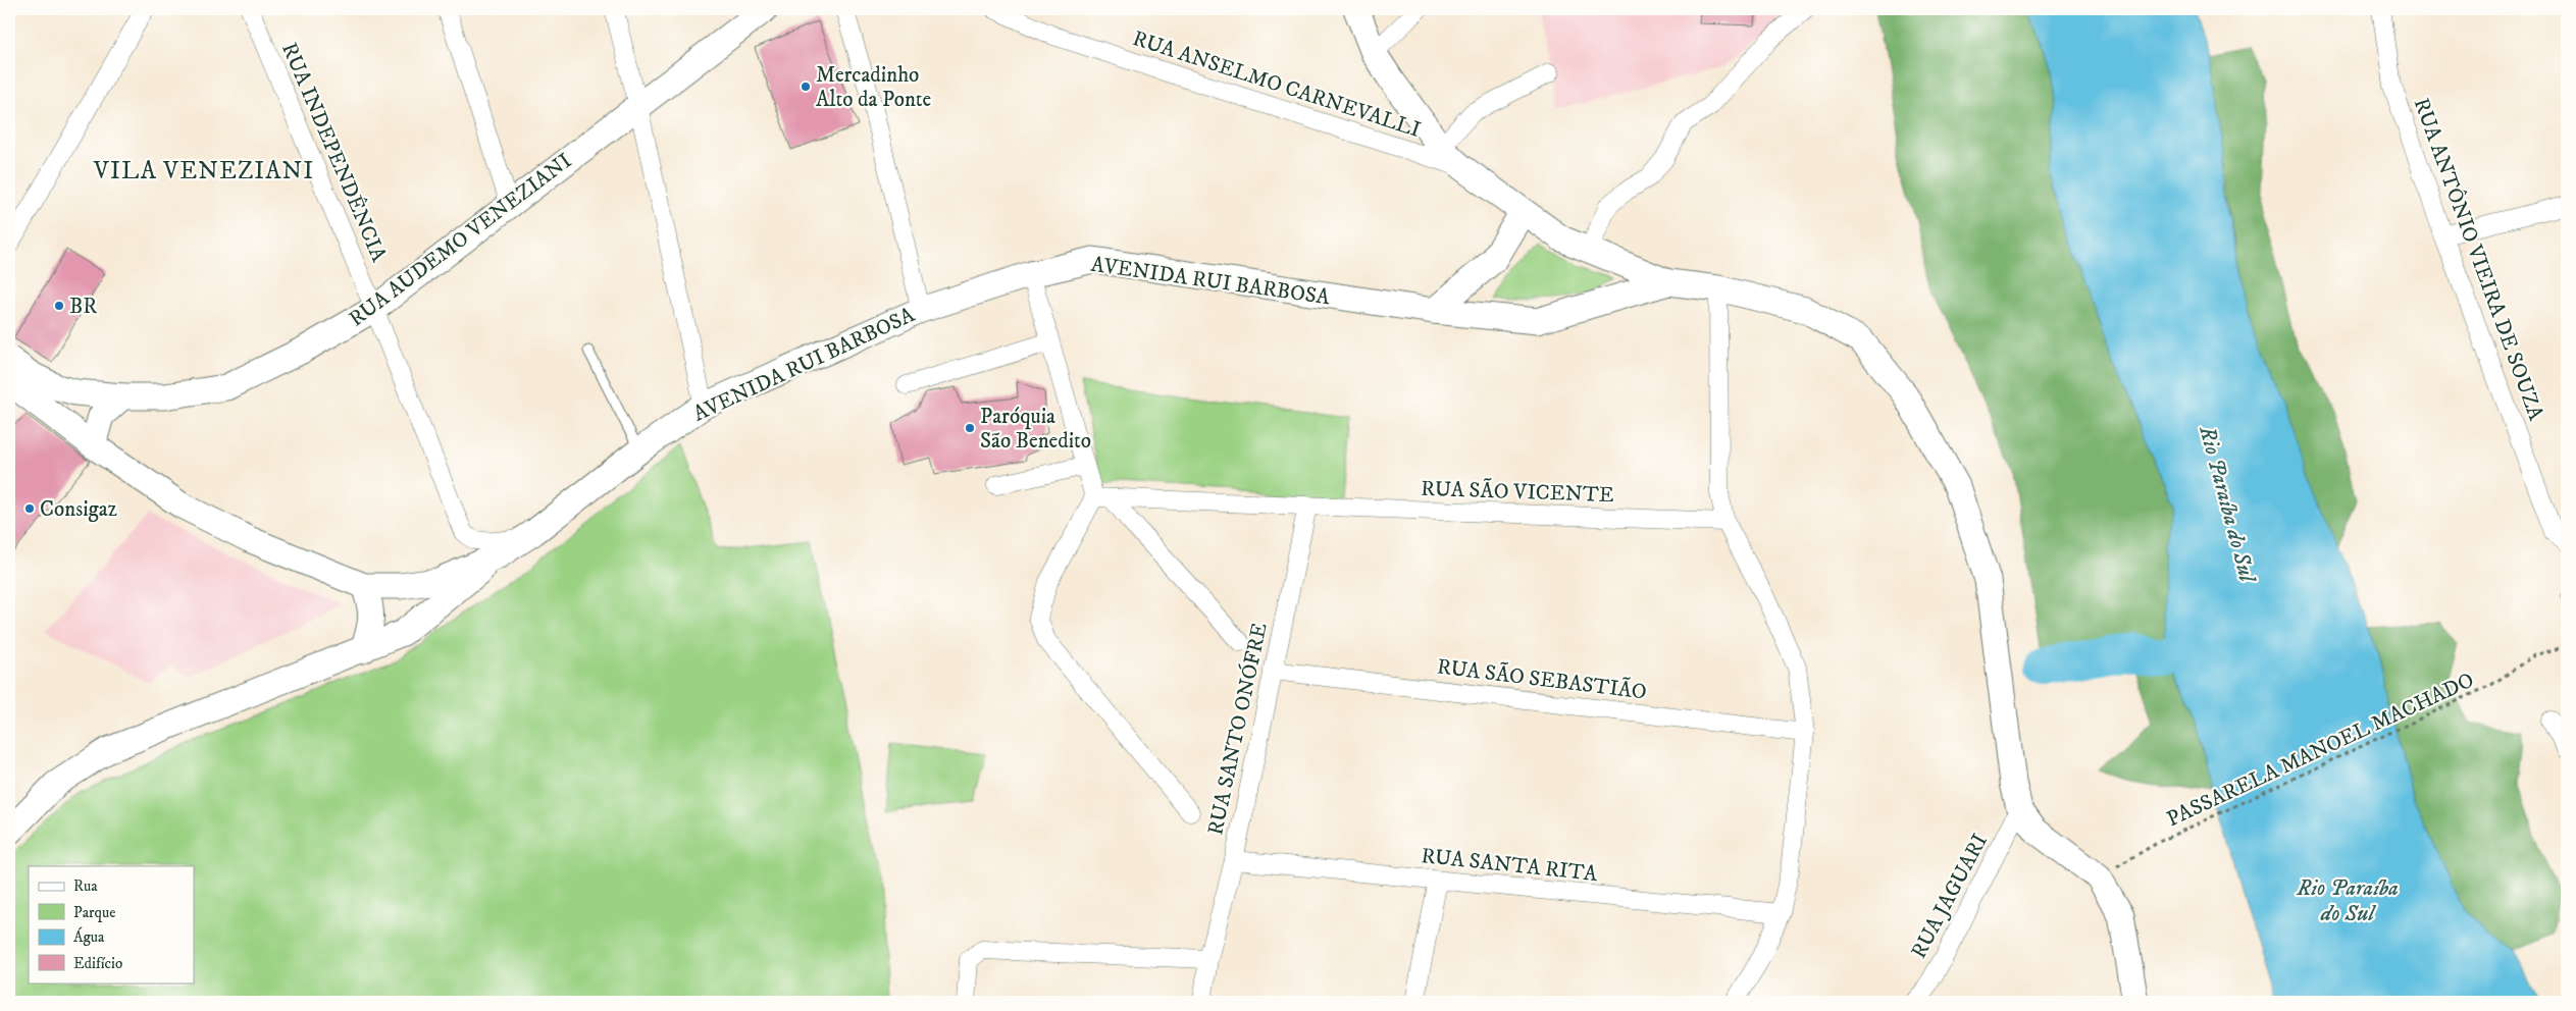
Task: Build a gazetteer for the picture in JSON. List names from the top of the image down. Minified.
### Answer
{"streets":{"main road":["RUA AUDEMO VENEZIANI","AVENIDA RUI BARBOSA"],"street":["RUA ANSELMO CARNEVALLI","RUA INDEPENDÊNCIA","RUA ANTÔNIO VIEIRA DE SOUZA","RUA SÃO VICENTE","RUA SÃO SEBASTIÃO","RUA SANTO ONÓFRE","RUA SANTA RITA","RUA JAGUARI"],"path":["PASSARELA MANOEL MACHADO"]},"crossings":[["RUA INDEPENDÊNCIA","RUA AUDEMO VENEZIANI"],["RUA INDEPENDÊNCIA","AVENIDA RUI BARBOSA"],["AVENIDA RUI BARBOSA","PASSARELA MANOEL MACHADO"],["AVENIDA RUI BARBOSA","RUA JAGUARI"],["RUA SÃO VICENTE","RUA SANTO ONÓFRE"],["RUA SÃO SEBASTIÃO","RUA SANTO ONÓFRE"],["RUA SANTO ONÓFRE","RUA SANTA RITA"]],"districts":["VILA VENEZIANI"],"water":["Rio Paraíba do Sul"],"places":["Mercadinho Alto da Ponte","BR","Paróquia São Benedito","Consigaz"],"legend":["Rua","Parque","Água","Edifício"]}
